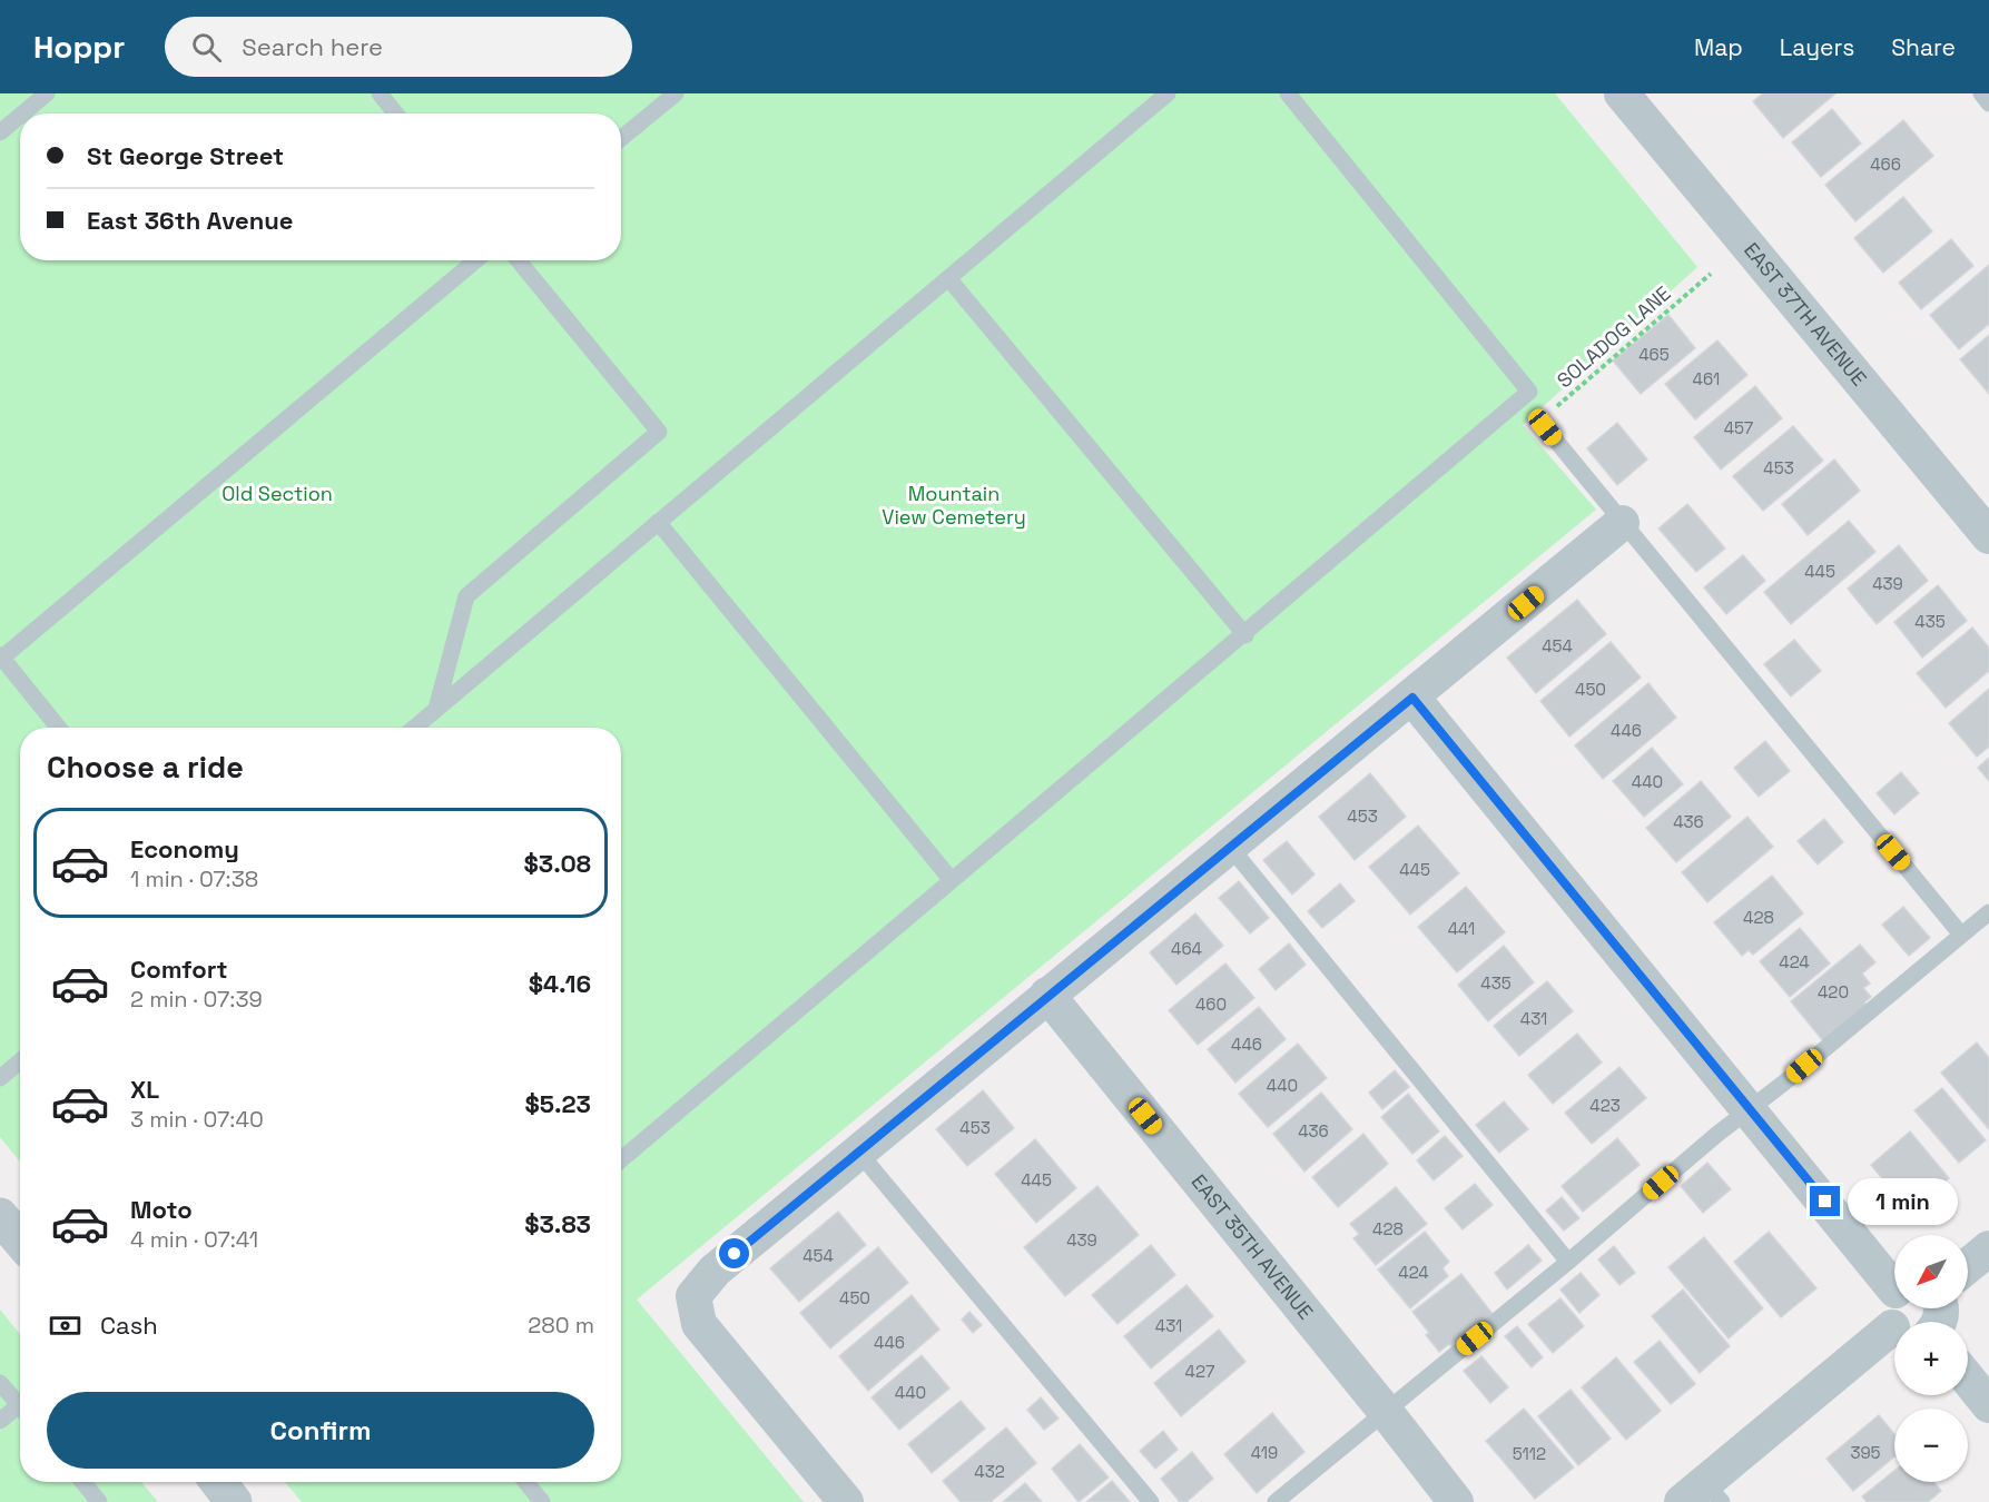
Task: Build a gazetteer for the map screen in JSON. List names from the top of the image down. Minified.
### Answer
{"streets":{"street":["EAST 37TH AVENUE","EAST 35TH AVENUE"],"path":["SOLADOG LANE"]},"parks":["Old Section","Mountain View Cemetery"],"house_numbers":["466","465","461","457","453","445","439","435","454","450","446","440","453","436","445","428","441","464","424","435","420","460","431","446","440","423","453","436","445","428","439","454","424","450","431","446","427","440","419","395","5112","432"],"north":"bottom left","page":{"header":"Hoppr","search":"Search here","nav":["Map","Layers","Share"],"banner":["St George Street","East 36th Avenue"],"heading":"Choose a ride","list":[{"name":"Economy","note":"1 min · 07:38","value":"$3.08"},{"name":"Comfort","note":"2 min · 07:39","value":"$4.16"},{"name":"XL","note":"3 min · 07:40","value":"$5.23"},{"name":"Moto","note":"4 min · 07:41","value":"$3.83"}],"bubble":"1 min","map_buttons":["+","−"],"pay":["Cash","280 m"],"buttons":"Confirm"}}
